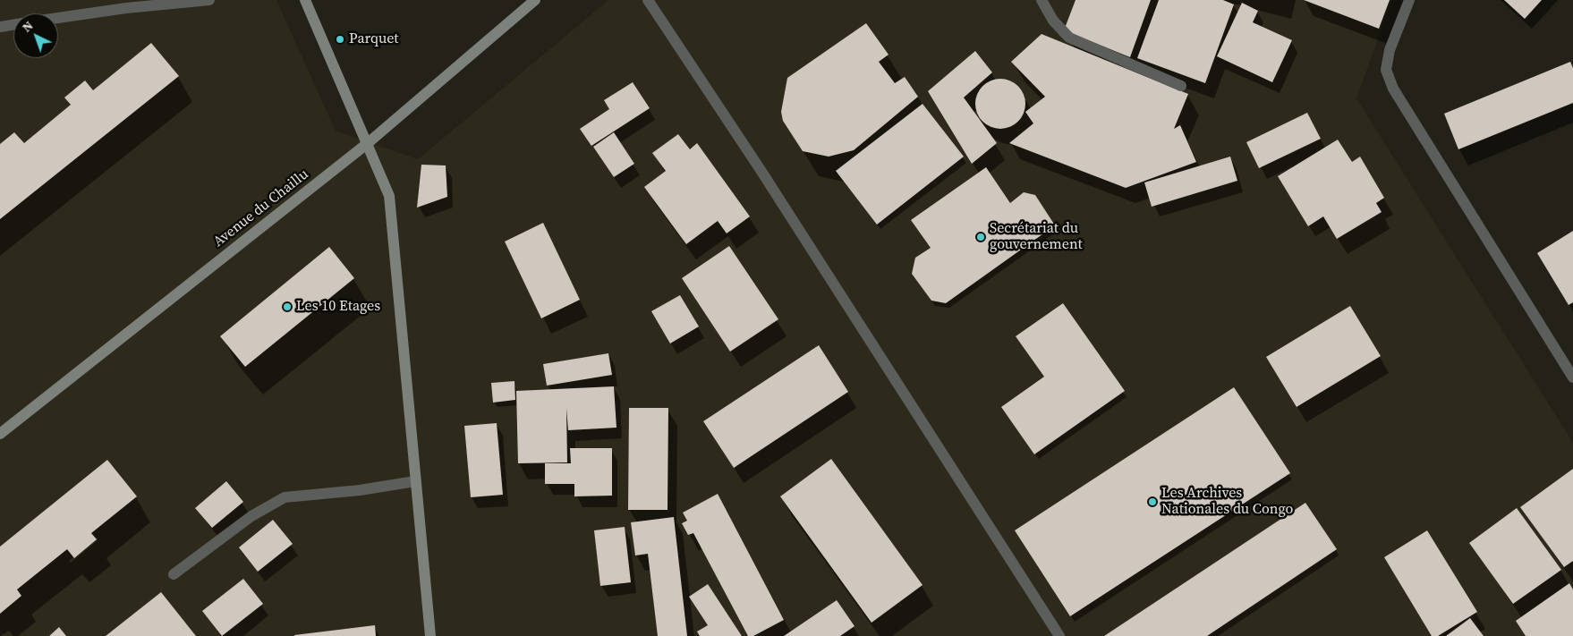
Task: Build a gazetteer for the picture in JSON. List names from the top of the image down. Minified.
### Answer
{"streets":{"street":["Avenue du Chaillu"]},"places":["Parquet","Secrétariat du gouvernement","Les 10 Etages","Les Archives Nationales du Congo"],"north":"top left"}
